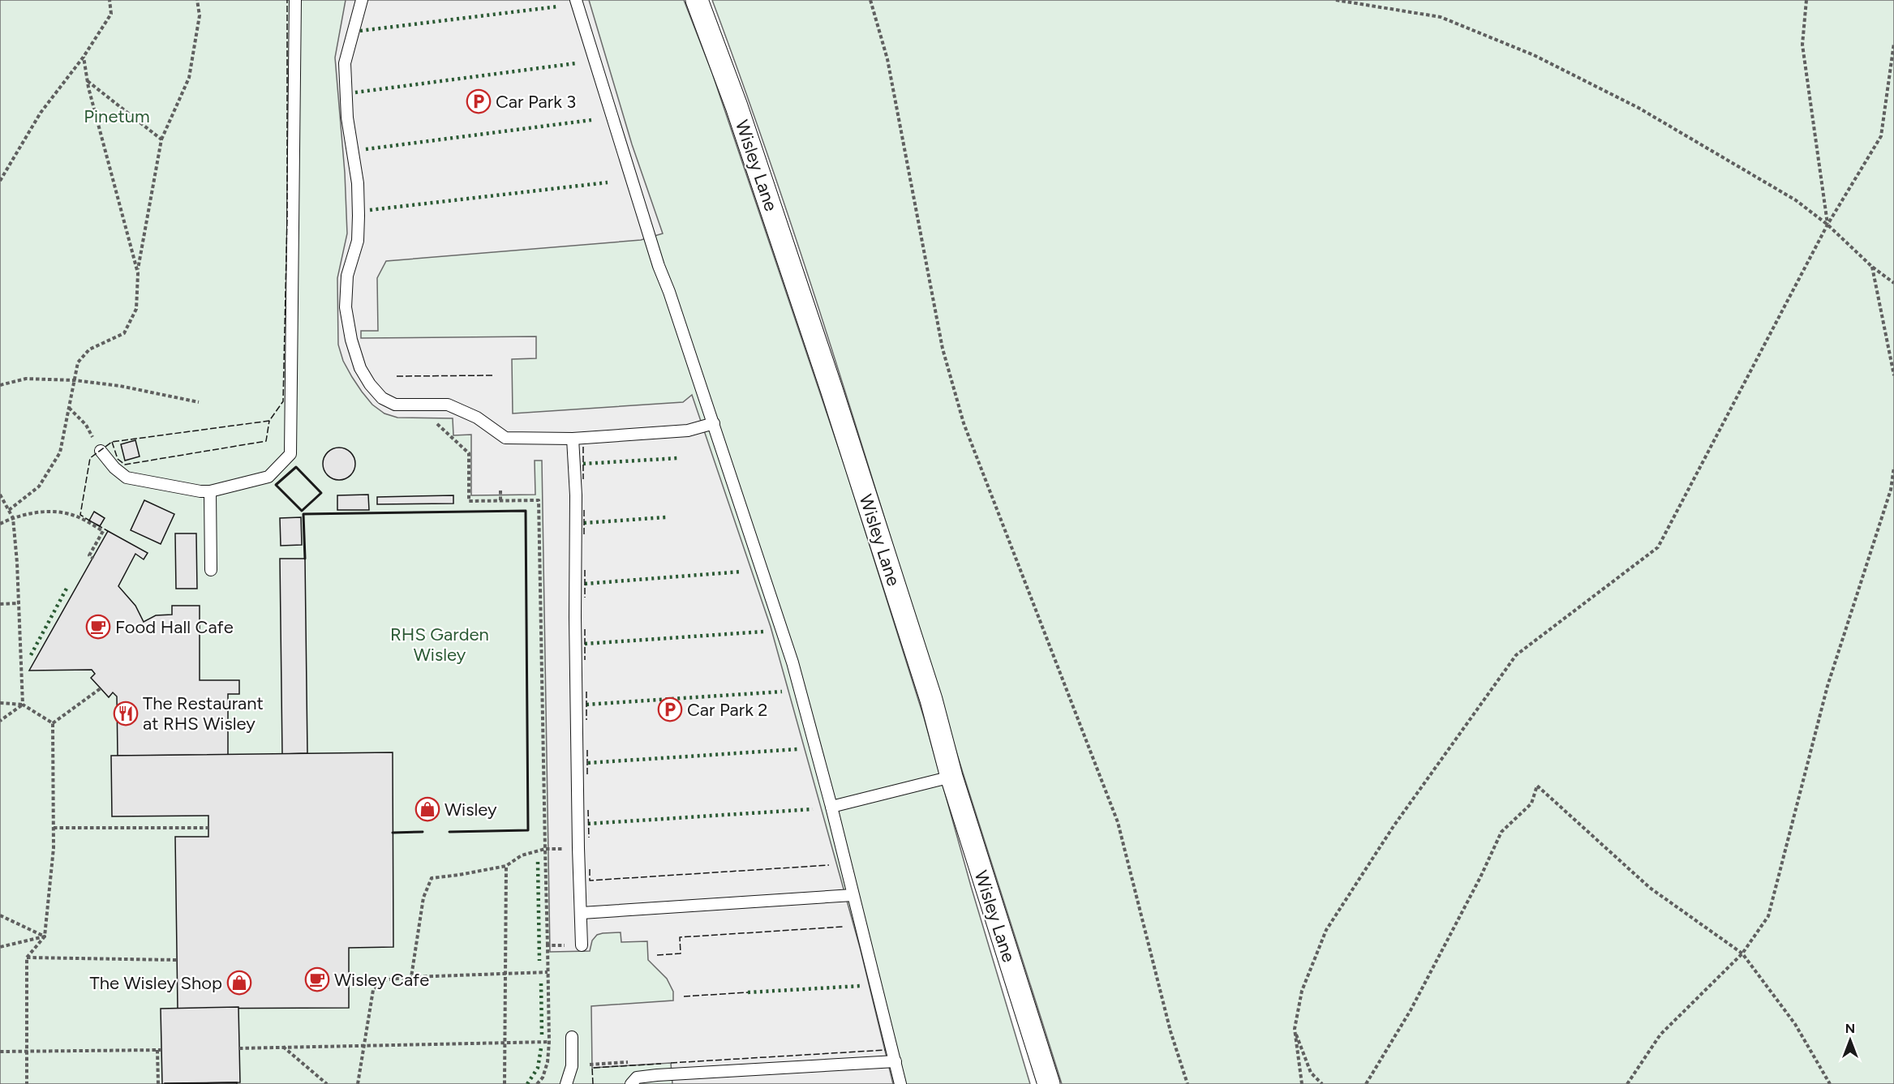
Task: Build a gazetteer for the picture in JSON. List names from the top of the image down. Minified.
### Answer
{"streets":{"street":["Wisley Lane"]},"parks":["Pinetum","RHS Garden Wisley"],"places":{"parking":["Car Park 3","Car Park 2"],"cafe":["Food Hall Cafe","Wisley Cafe"],"restaurant":["The Restaurant at RHS Wisley"],"shop":["Wisley","The Wisley Shop"]},"north":"top"}
